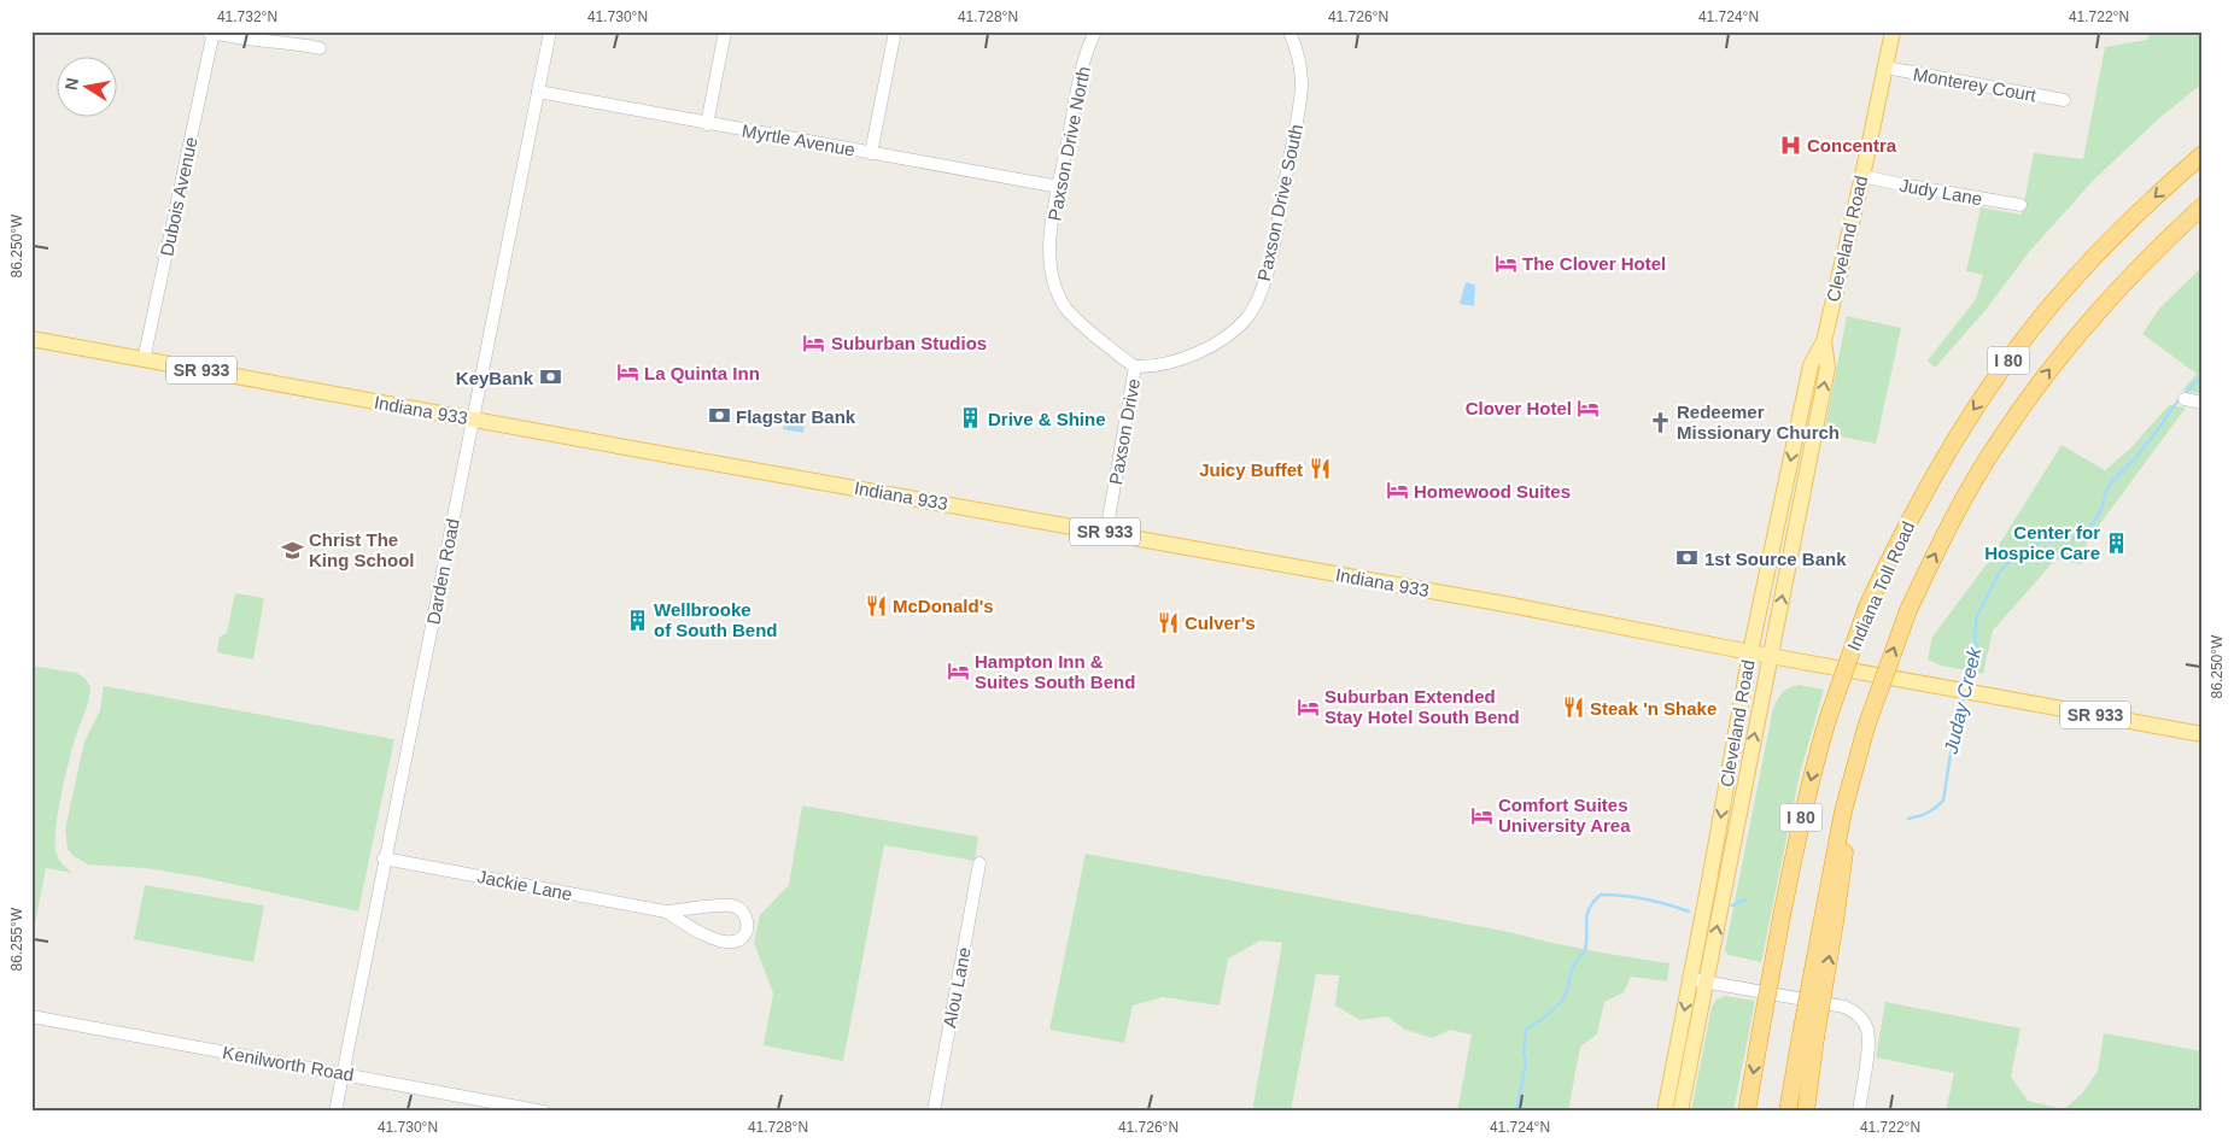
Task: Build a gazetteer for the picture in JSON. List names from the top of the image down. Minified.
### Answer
{"streets":{"highway":["I 80","Indiana Toll Road"],"main road":["Cleveland Road","SR 933","Indiana 933"],"street":["Monterey Court","Myrtle Avenue","Paxson Drive North","Judy Lane","Dubois Avenue","Paxson Drive South","Paxson Drive","Darden Road","Jackie Lane","Alou Lane","Kenilworth Road"]},"crossings":[["Monterey Court","Cleveland Road"],["Myrtle Avenue","Paxson Drive North"],["Myrtle Avenue","Darden Road"],["Paxson Drive North","Paxson Drive"],["Judy Lane","Cleveland Road"],["Dubois Avenue","Indiana 933"],["Paxson Drive South","Paxson Drive"],["Cleveland Road","SR 933"],["Cleveland Road","Indiana 933"],["SR 933","Indiana 933"],["Indiana 933","Paxson Drive"],["Indiana 933","Darden Road"],["Darden Road","Jackie Lane"],["Darden Road","Kenilworth Road"]],"water":["Juday Creek"],"places":{"hospital":["Concentra"],"hotel":["The Clover Hotel","Suburban Studios","La Quinta Inn","Clover Hotel","Homewood Suites","Hampton Inn & Suites South Bend","Suburban Extended Stay Hotel South Bend","Comfort Suites University Area"],"bank":["KeyBank","Flagstar Bank","1st Source Bank"],"building":["Drive & Shine","Center for Hospice Care","Wellbrooke of South Bend"],"church":["Redeemer Missionary Church"],"restaurant":["Juicy Buffet","McDonald's","Culver's","Steak 'n Shake"],"school or university":["Christ The King School"]},"north":"left","coordinates":["41.732°N","41.730°N","41.728°N","41.726°N","41.724°N","41.722°N","86.250°W","86.255°W"]}
